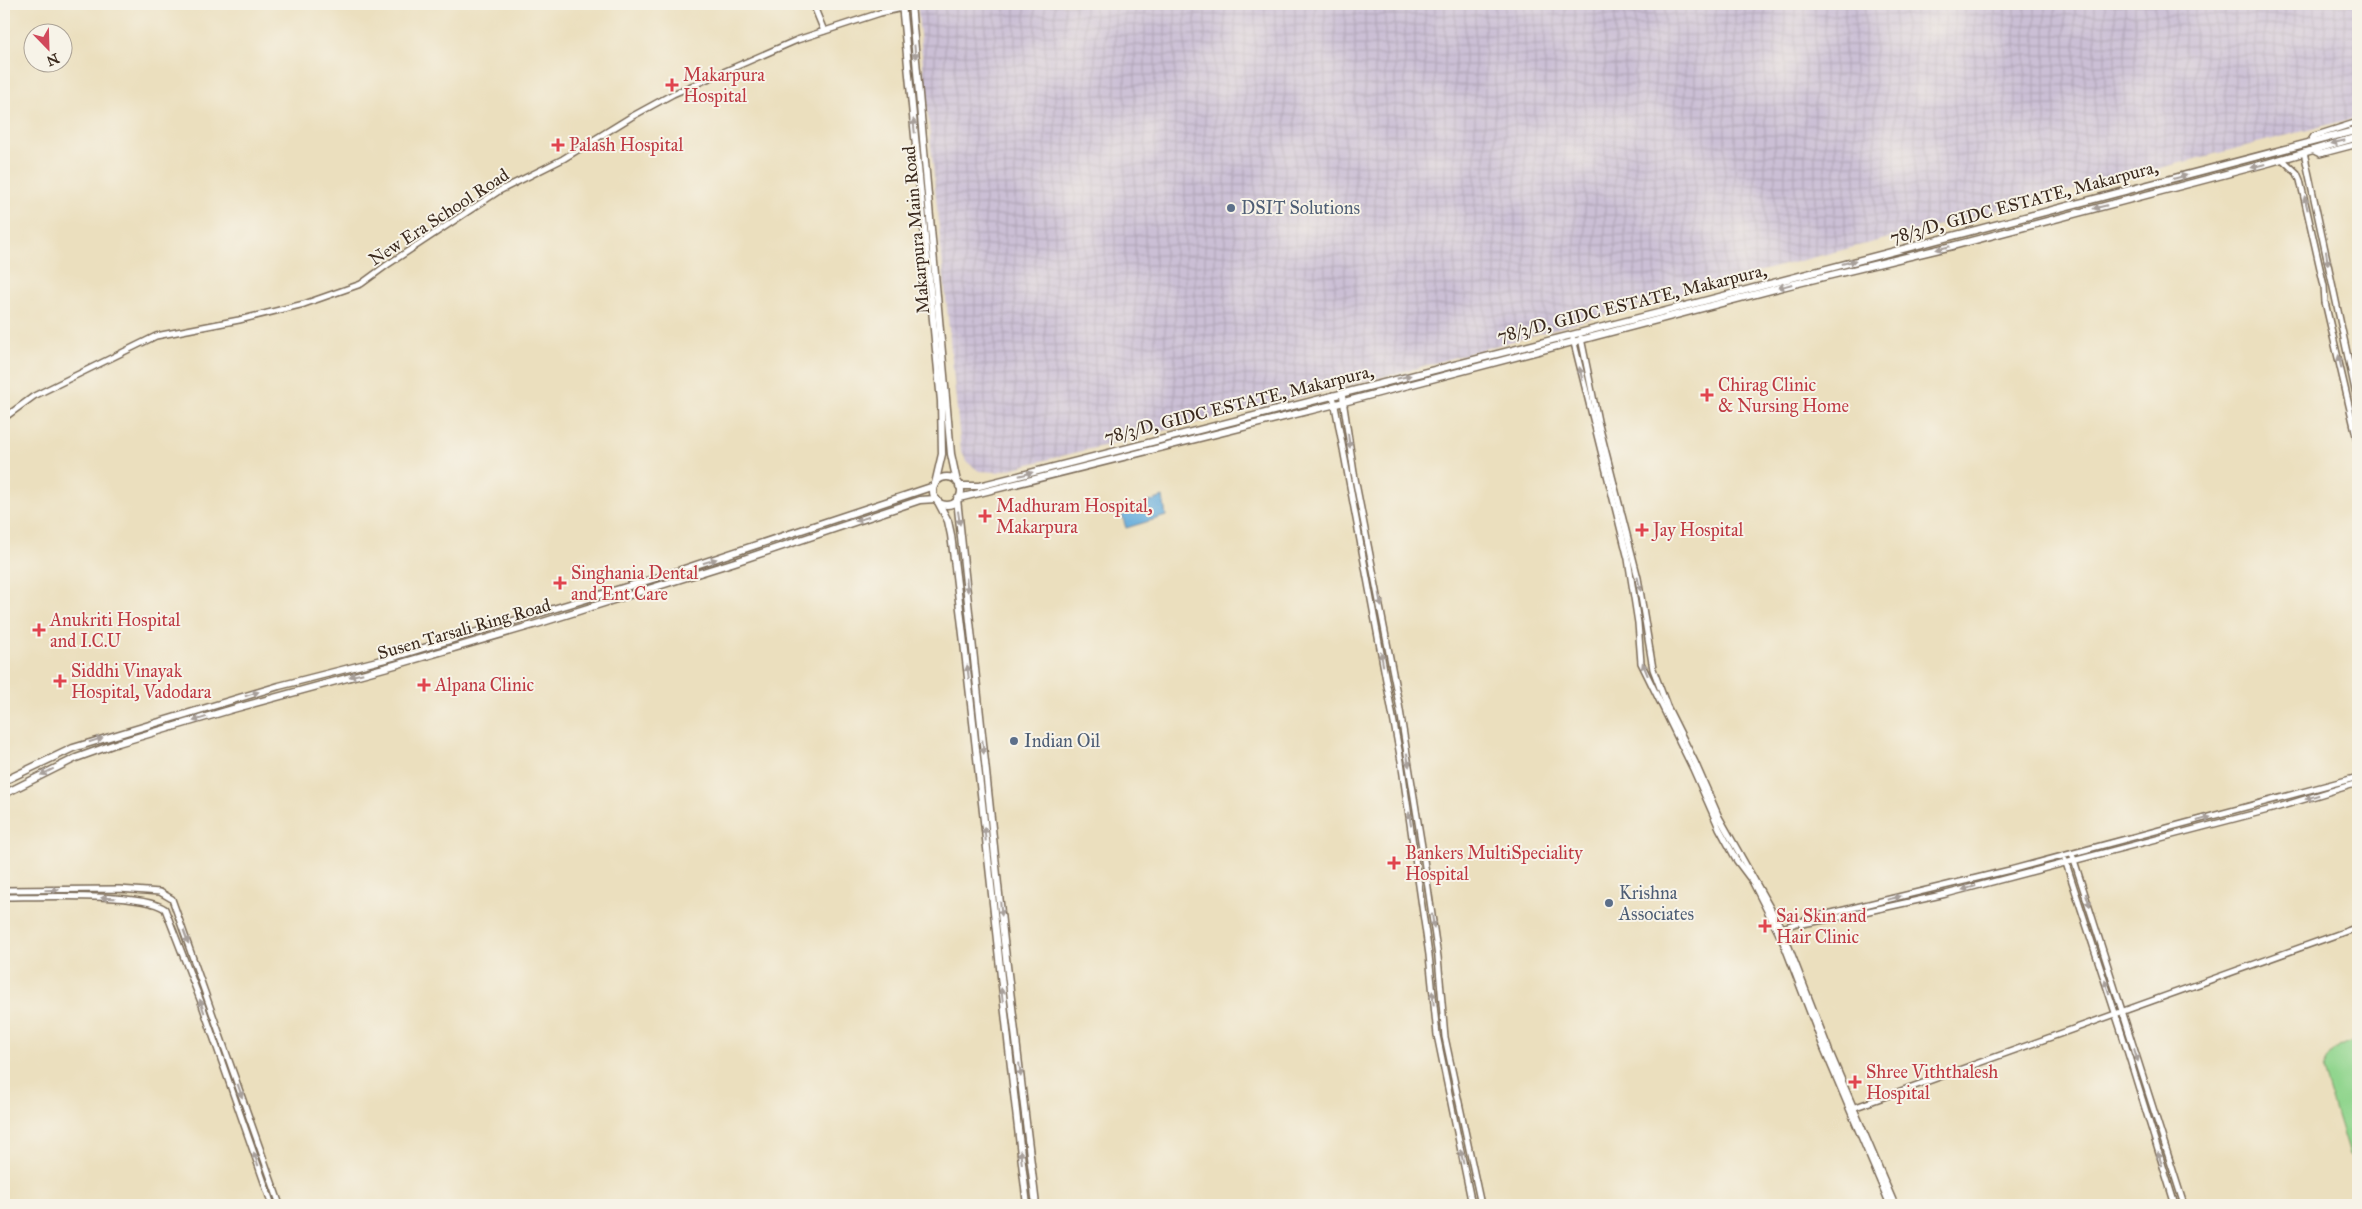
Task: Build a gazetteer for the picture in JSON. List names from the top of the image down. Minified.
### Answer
{"streets":{"main road":["78/3/D, GIDC ESTATE, Makarpura,","Makarpura Main Road","Susen Tarsali Ring Road"],"street":["New Era School Road"]},"crossings":[["78/3/D, GIDC ESTATE, Makarpura,","Makarpura Main Road"],["78/3/D, GIDC ESTATE, Makarpura,","Susen Tarsali Ring Road"],["New Era School Road","Makarpura Main Road"],["Makarpura Main Road","Susen Tarsali Ring Road"]],"places":{"health":["Makarpura Hospital","Palash Hospital","Chirag Clinic & Nursing Home","Madhuram Hospital, Makarpura","Jay Hospital","Singhania Dental and Ent Care","Anukriti Hospital and I.C.U","Siddhi Vinayak Hospital, Vadodara","Alpana Clinic","Bankers MultiSpeciality Hospital","Sai Skin and Hair Clinic","Shree Viththalesh Hospital"],"other":["DSIT Solutions","Indian Oil","Krishna Associates"]},"north":"bottom right"}
